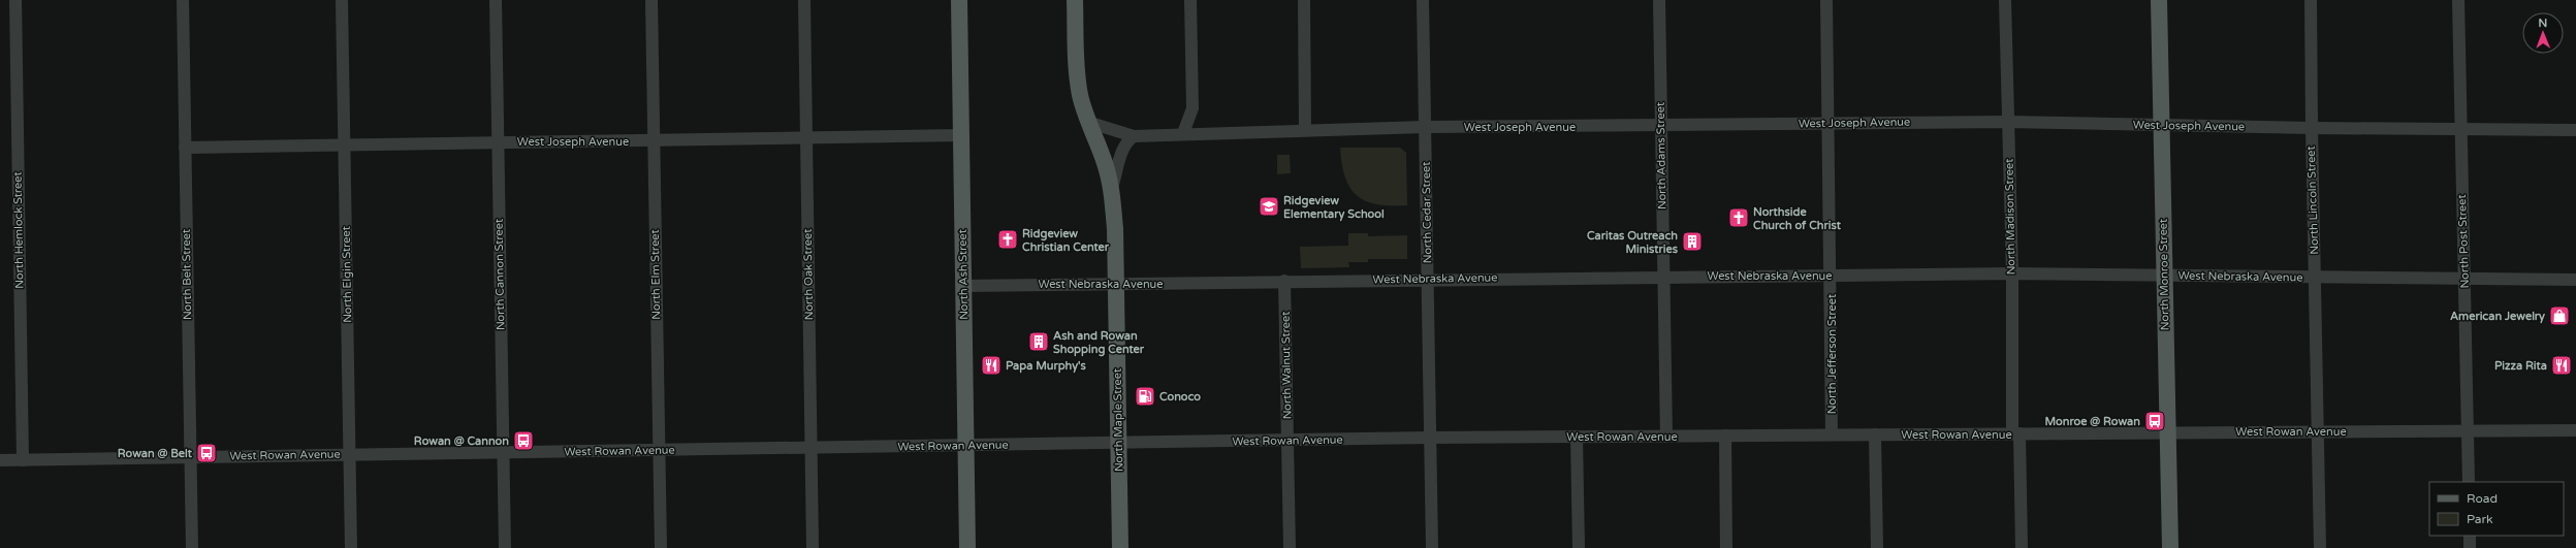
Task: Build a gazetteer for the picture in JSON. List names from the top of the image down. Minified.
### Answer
{"streets":{"main road":["North Ash Street","North Monroe Street","North Maple Street"],"street":["West Joseph Avenue","North Adams Street","North Lincoln Street","North Cedar Street","North Madison Street","North Hemlock Street","North Post Street","North Belt Street","North Elgin Street","North Cannon Street","North Elm Street","North Oak Street","West Nebraska Avenue","North Jefferson Street","North Walnut Street","West Rowan Avenue"]},"crossings":[["West Joseph Avenue","North Adams Street"],["West Joseph Avenue","North Lincoln Street"],["West Joseph Avenue","North Cedar Street"],["West Joseph Avenue","North Madison Street"],["West Joseph Avenue","North Post Street"],["West Joseph Avenue","North Belt Street"],["West Joseph Avenue","North Elgin Street"],["West Joseph Avenue","North Cannon Street"],["West Joseph Avenue","North Elm Street"],["West Joseph Avenue","North Oak Street"],["West Joseph Avenue","North Ash Street"],["West Joseph Avenue","North Monroe Street"],["West Joseph Avenue","North Jefferson Street"],["North Adams Street","West Nebraska Avenue"],["North Adams Street","West Rowan Avenue"],["North Lincoln Street","West Nebraska Avenue"],["North Lincoln Street","West Rowan Avenue"],["North Cedar Street","West Nebraska Avenue"],["North Cedar Street","West Rowan Avenue"],["North Madison Street","West Nebraska Avenue"],["North Madison Street","West Rowan Avenue"],["North Hemlock Street","West Rowan Avenue"],["North Post Street","West Nebraska Avenue"],["North Post Street","West Rowan Avenue"],["North Belt Street","West Rowan Avenue"],["North Elgin Street","West Rowan Avenue"],["North Cannon Street","West Rowan Avenue"],["North Elm Street","West Rowan Avenue"],["North Oak Street","West Rowan Avenue"],["North Ash Street","West Nebraska Avenue"],["North Ash Street","West Rowan Avenue"],["North Monroe Street","West Nebraska Avenue"],["North Monroe Street","West Rowan Avenue"],["West Nebraska Avenue","North Jefferson Street"],["West Nebraska Avenue","North Walnut Street"],["West Nebraska Avenue","North Maple Street"],["North Jefferson Street","West Rowan Avenue"],["North Walnut Street","West Rowan Avenue"],["North Maple Street","West Rowan Avenue"]],"places":{"school or university":["Ridgeview Elementary School"],"church":["Northside Church of Christ","Ridgeview Christian Center"],"building":["Caritas Outreach Ministries","Ash and Rowan Shopping Center"],"shop":["American Jewelry"],"restaurant":["Papa Murphy's","Pizza Rita"],"fuel station":["Conoco"],"bus stop":["Monroe @ Rowan","Rowan @ Cannon","Rowan @ Belt"]},"legend":["Road","Park"],"north":"top"}
